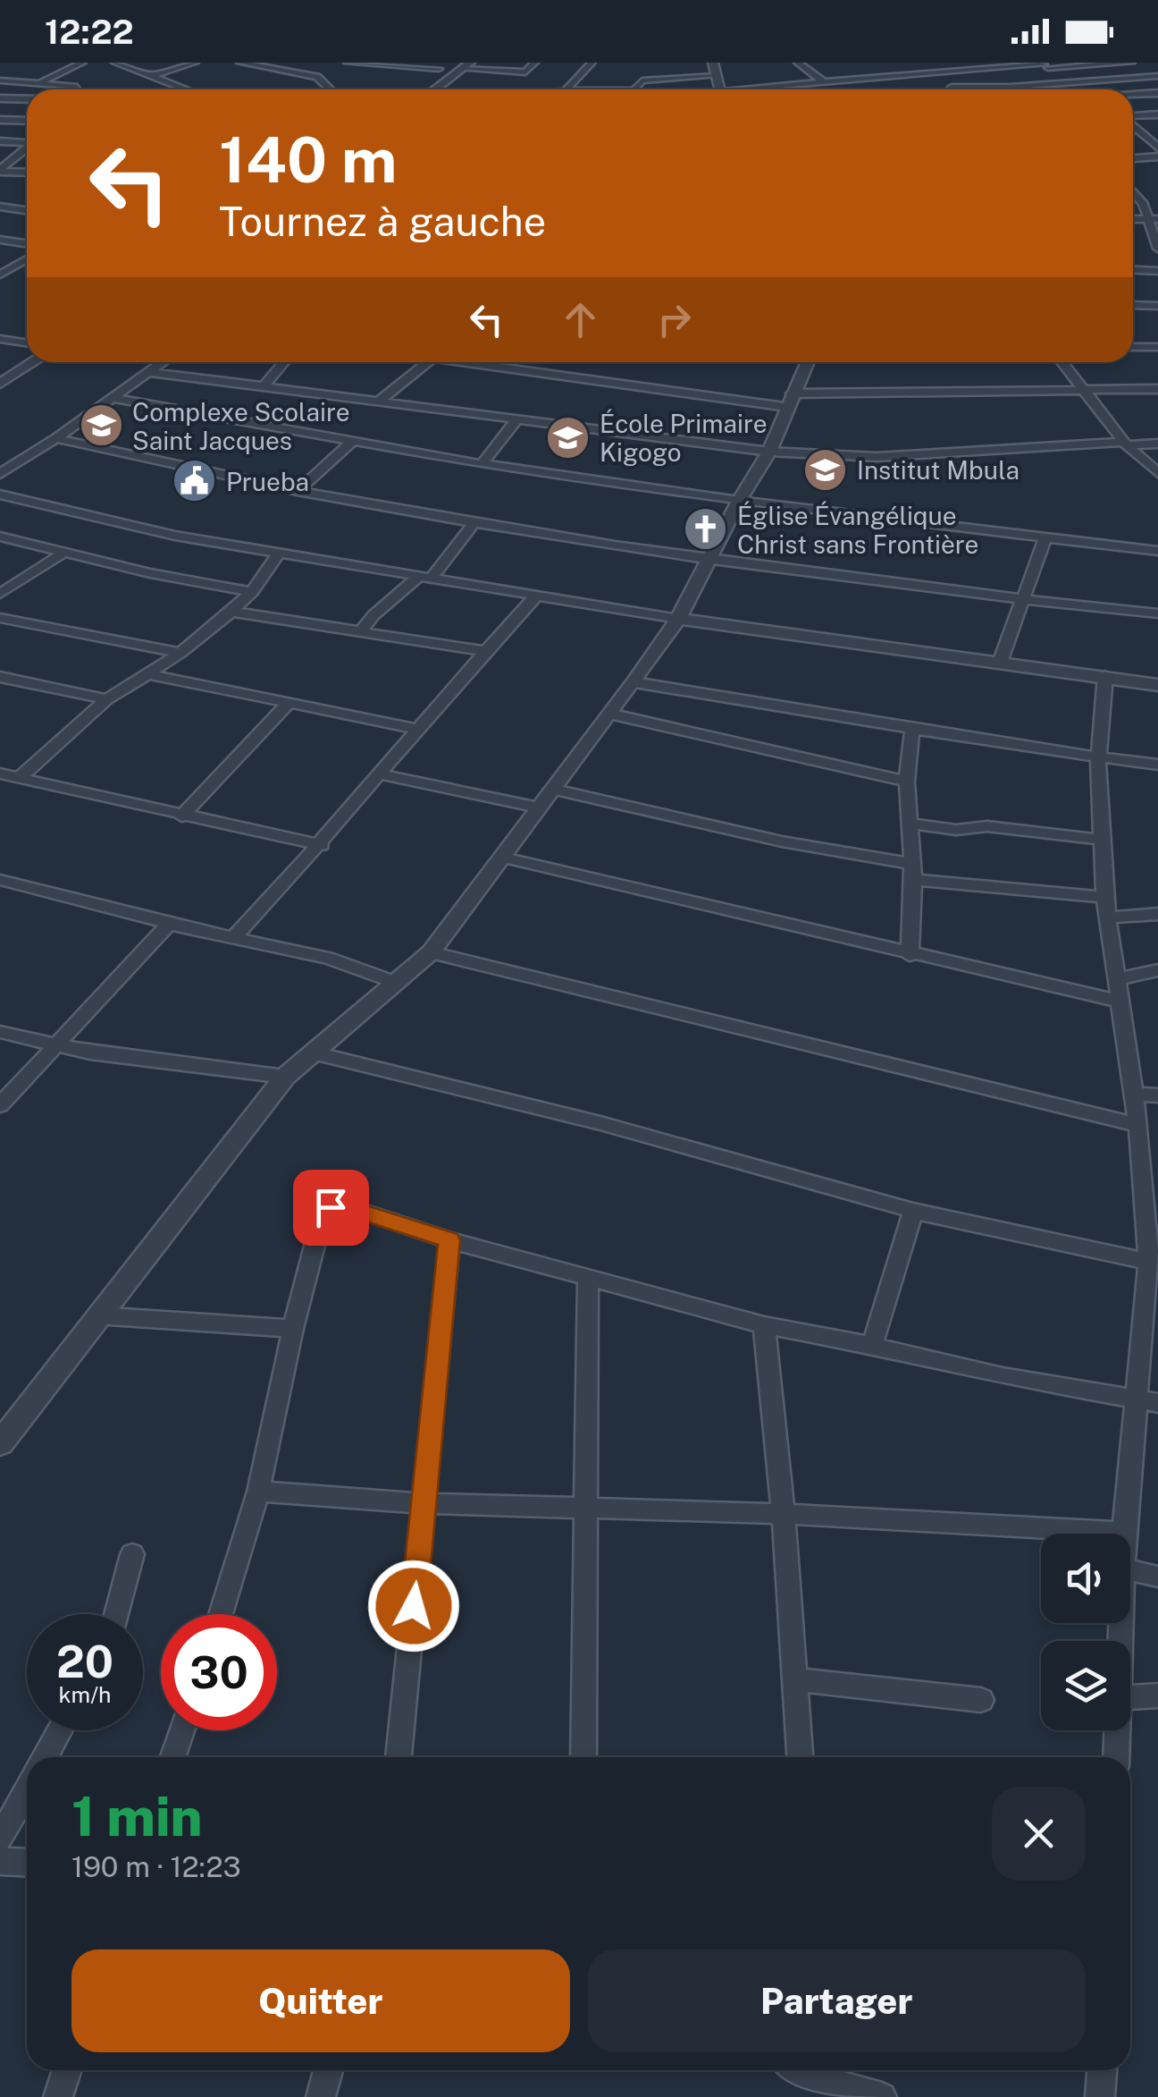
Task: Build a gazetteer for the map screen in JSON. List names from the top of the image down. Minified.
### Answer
{"places":{"school or university":["Complexe Scolaire Saint Jacques","École Primaire Kigogo","Institut Mbula"],"public building":["Prueba"],"church":["Église Évangélique Christ sans Frontière"]},"page":{"status":"12:22","turn":["140 m","Tournez à gauche"],"speed":"20 km/h","limit":"30","heading":["1 min","190 m · 12:23"],"buttons":["Quitter","Partager"]}}
